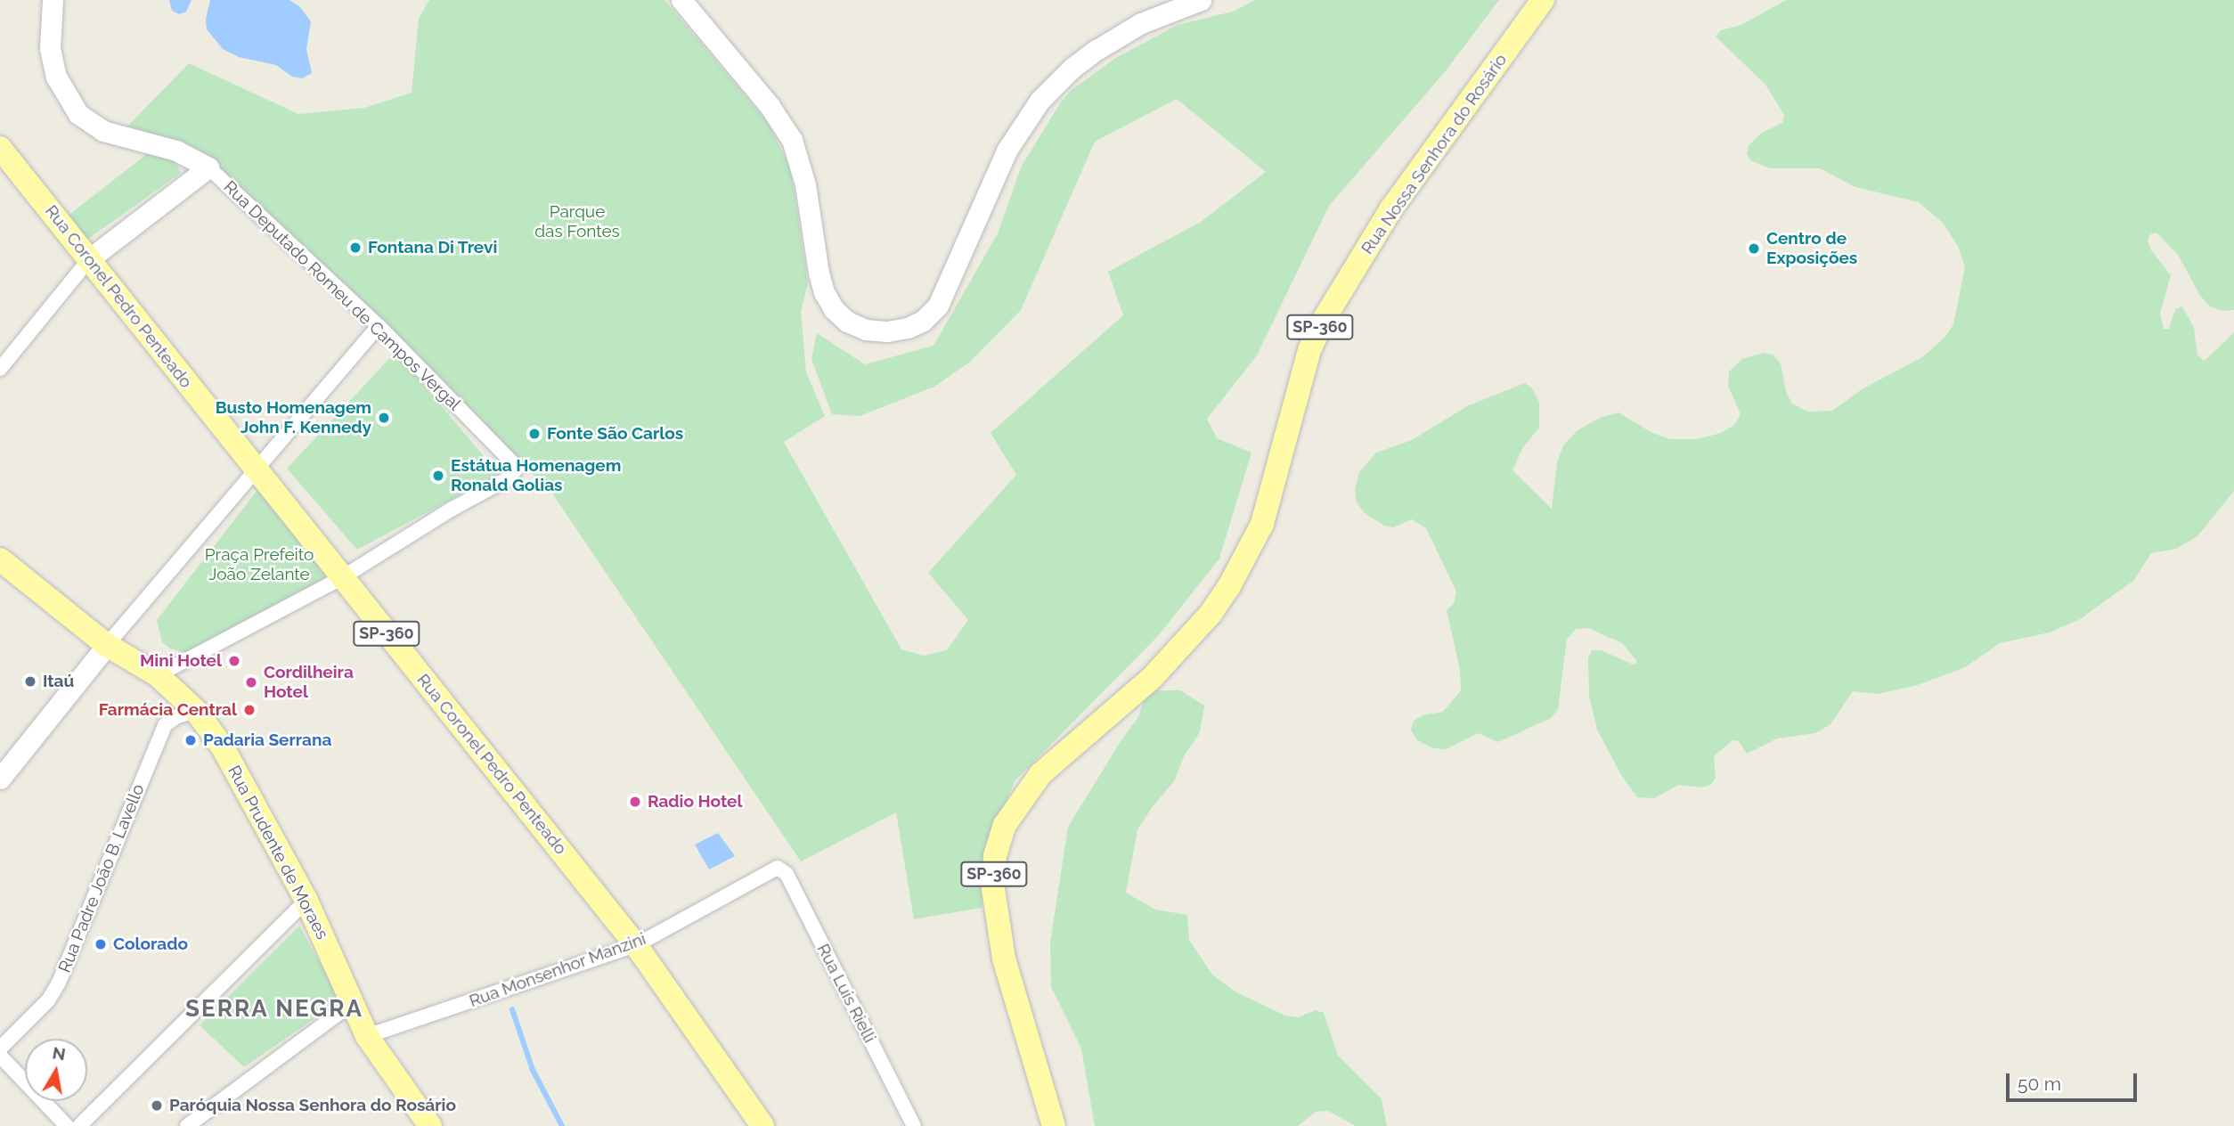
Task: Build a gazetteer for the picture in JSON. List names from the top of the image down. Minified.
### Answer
{"streets":{"main road":["Rua Nossa Senhora do Rosário","Rua Coronel Pedro Penteado","SP-360","Rua Prudente de Moraes"],"street":["Rua Deputado Romeu de Campos Vergal","Rua Padre João B. Lavello","Rua Monsenhor Manzini","Rua Luis Rielli"]},"crossings":[["Rua Deputado Romeu de Campos Vergal","Rua Coronel Pedro Penteado"],["Rua Coronel Pedro Penteado","Rua Monsenhor Manzini"],["Rua Prudente de Moraes","Rua Padre João B. Lavello"],["Rua Prudente de Moraes","Rua Monsenhor Manzini"],["Rua Monsenhor Manzini","Rua Luis Rielli"]],"districts":["SERRA NEGRA"],"parks":["Parque das Fontes","Praça Prefeito João Zelante"],"places":["Fontana Di Trevi","Centro de Exposições","Busto Homenagem John F. Kennedy","Fonte São Carlos","Estátua Homenagem Ronald Golias","Mini Hotel","Itaú","Cordilheira Hotel","Farmácia Central","Padaria Serrana","Radio Hotel","Colorado","Paróquia Nossa Senhora do Rosário"],"scale_bar":"50 m","north":"top"}
